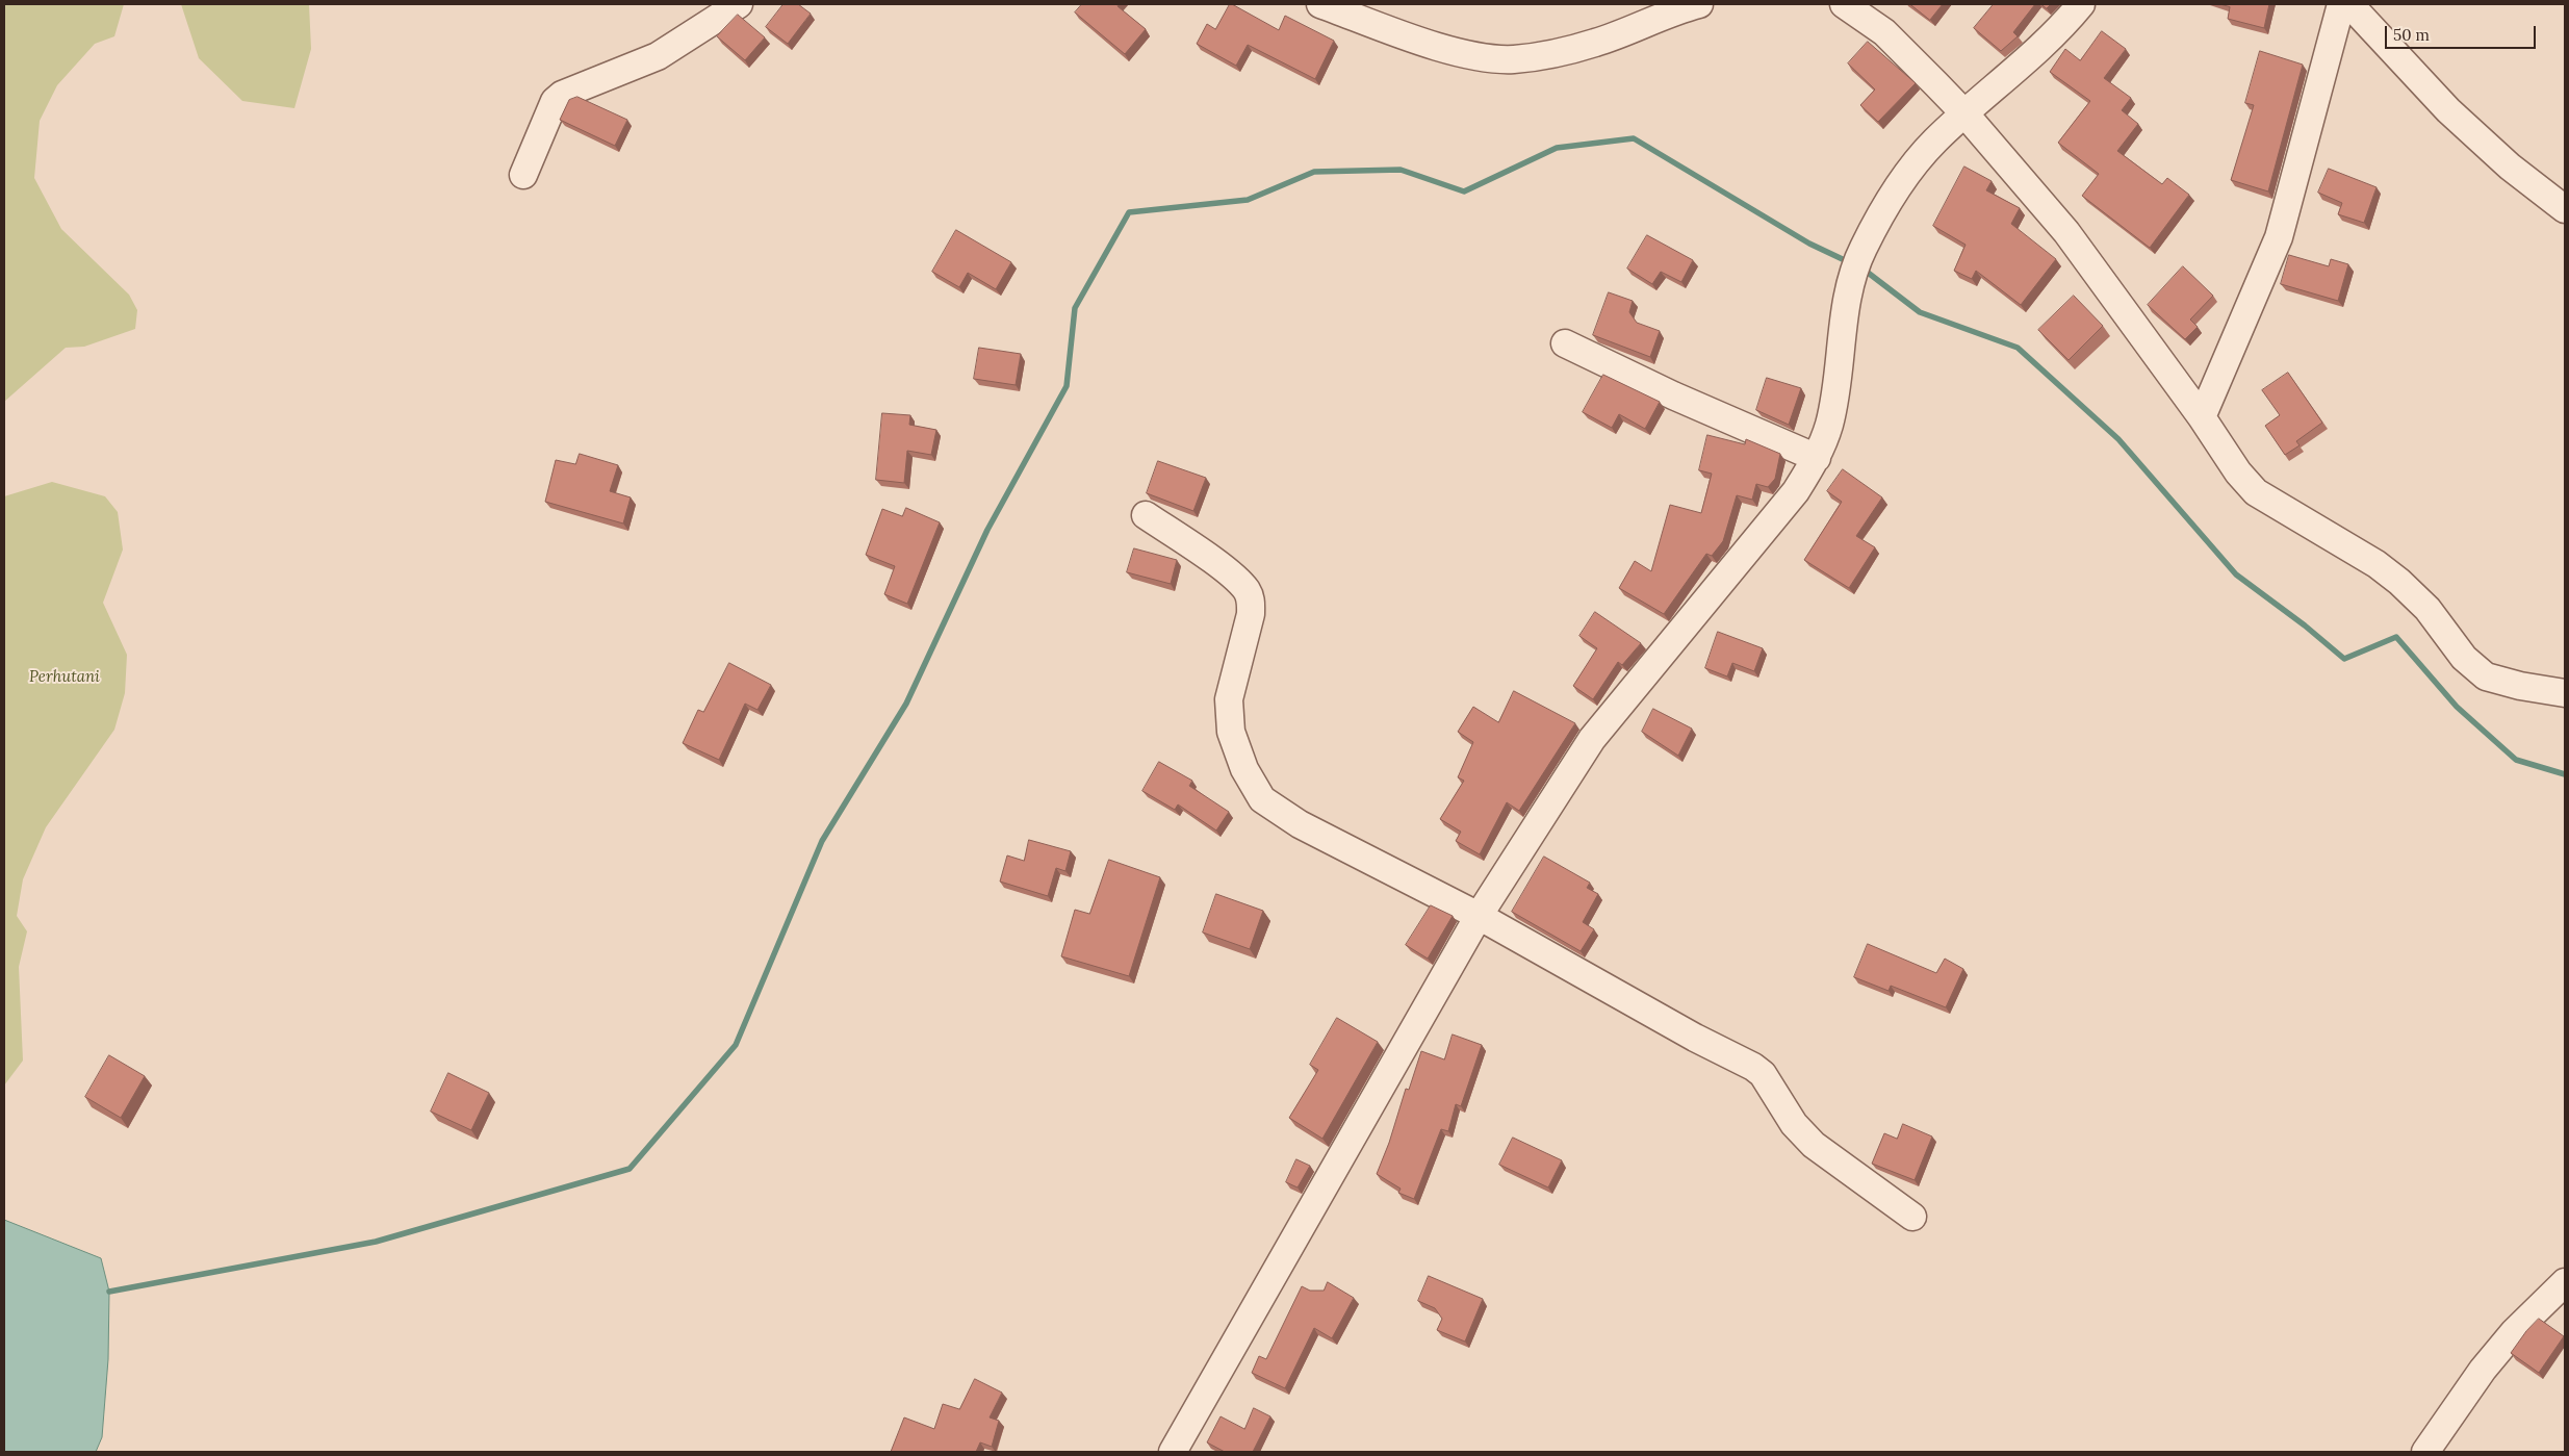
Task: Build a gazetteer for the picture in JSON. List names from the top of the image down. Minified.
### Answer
{"parks":["Perhutani"],"scale_bar":"50 m"}
